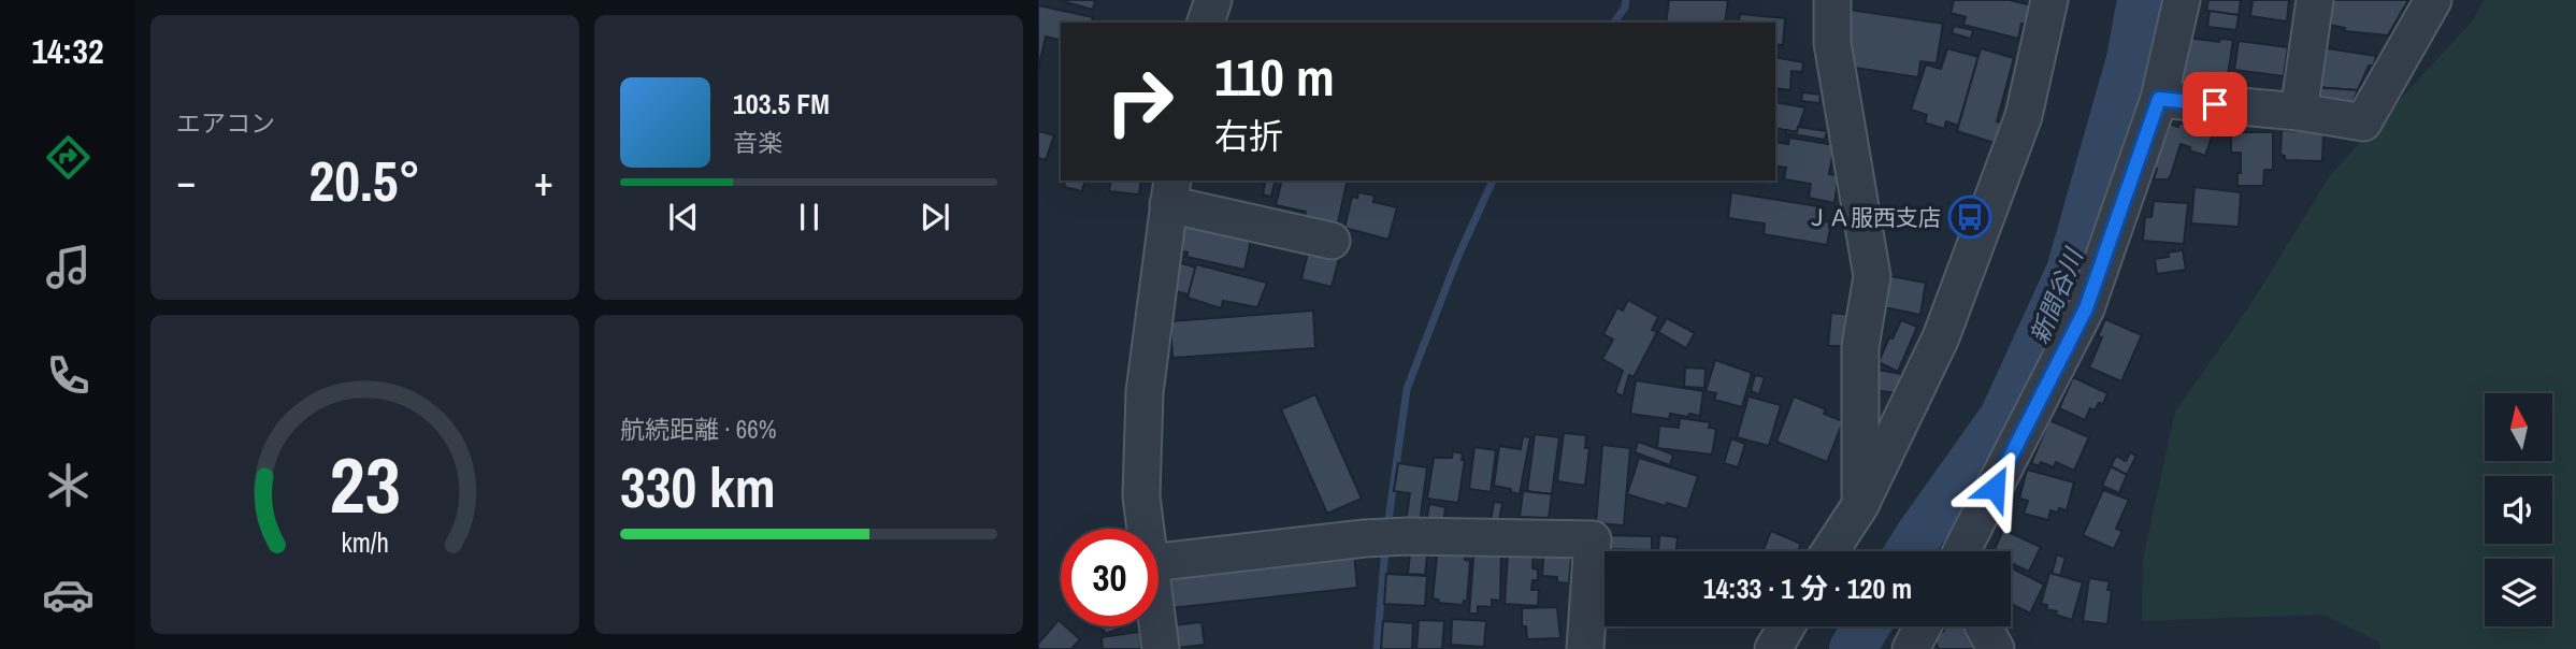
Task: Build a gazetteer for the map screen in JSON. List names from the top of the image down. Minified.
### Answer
{"water":["新間谷川"],"places":{"bus stop":["ＪＡ服西支店"]},"north":"top","page":{"tabs":"14:32","tile":["エアコン",["航続距離 · 66%","330 km"]],"turn":["110 m","右折"],"song":["103.5 FM","音楽"],"heat":["−","20.5°","+"],"limit":"30","trip":"14:33 · 1 分 · 120 m","gauge":["23","km/h"]}}
